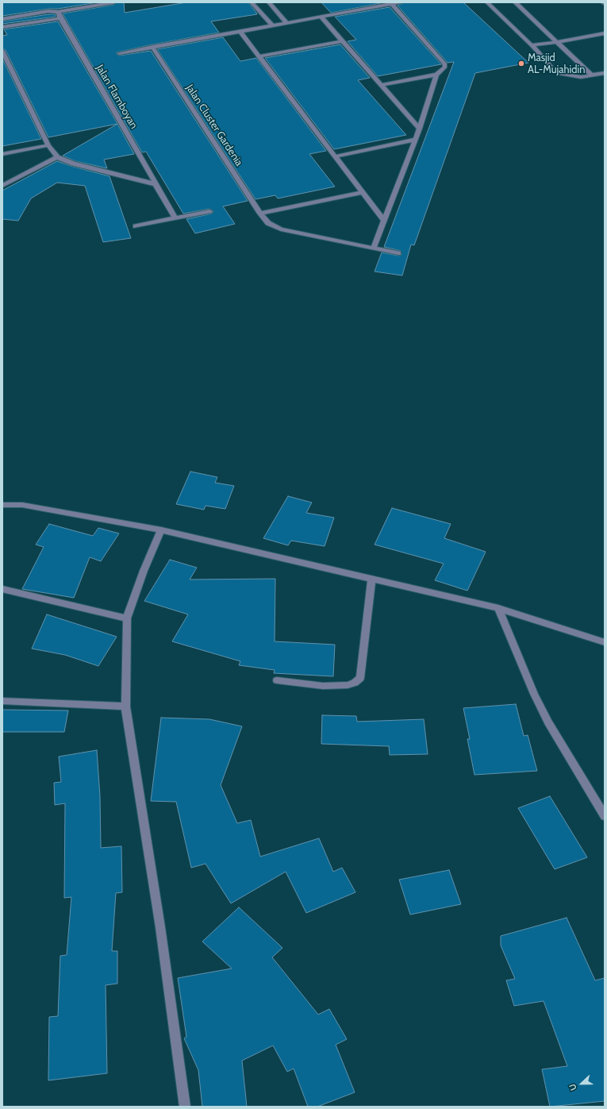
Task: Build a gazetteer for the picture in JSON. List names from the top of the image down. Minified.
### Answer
{"streets":{"street":["Jalan Flamboyan","Jalan Cluster Gardenia"]},"places":["Masjid AL-Mujahidin"],"north":"left"}
